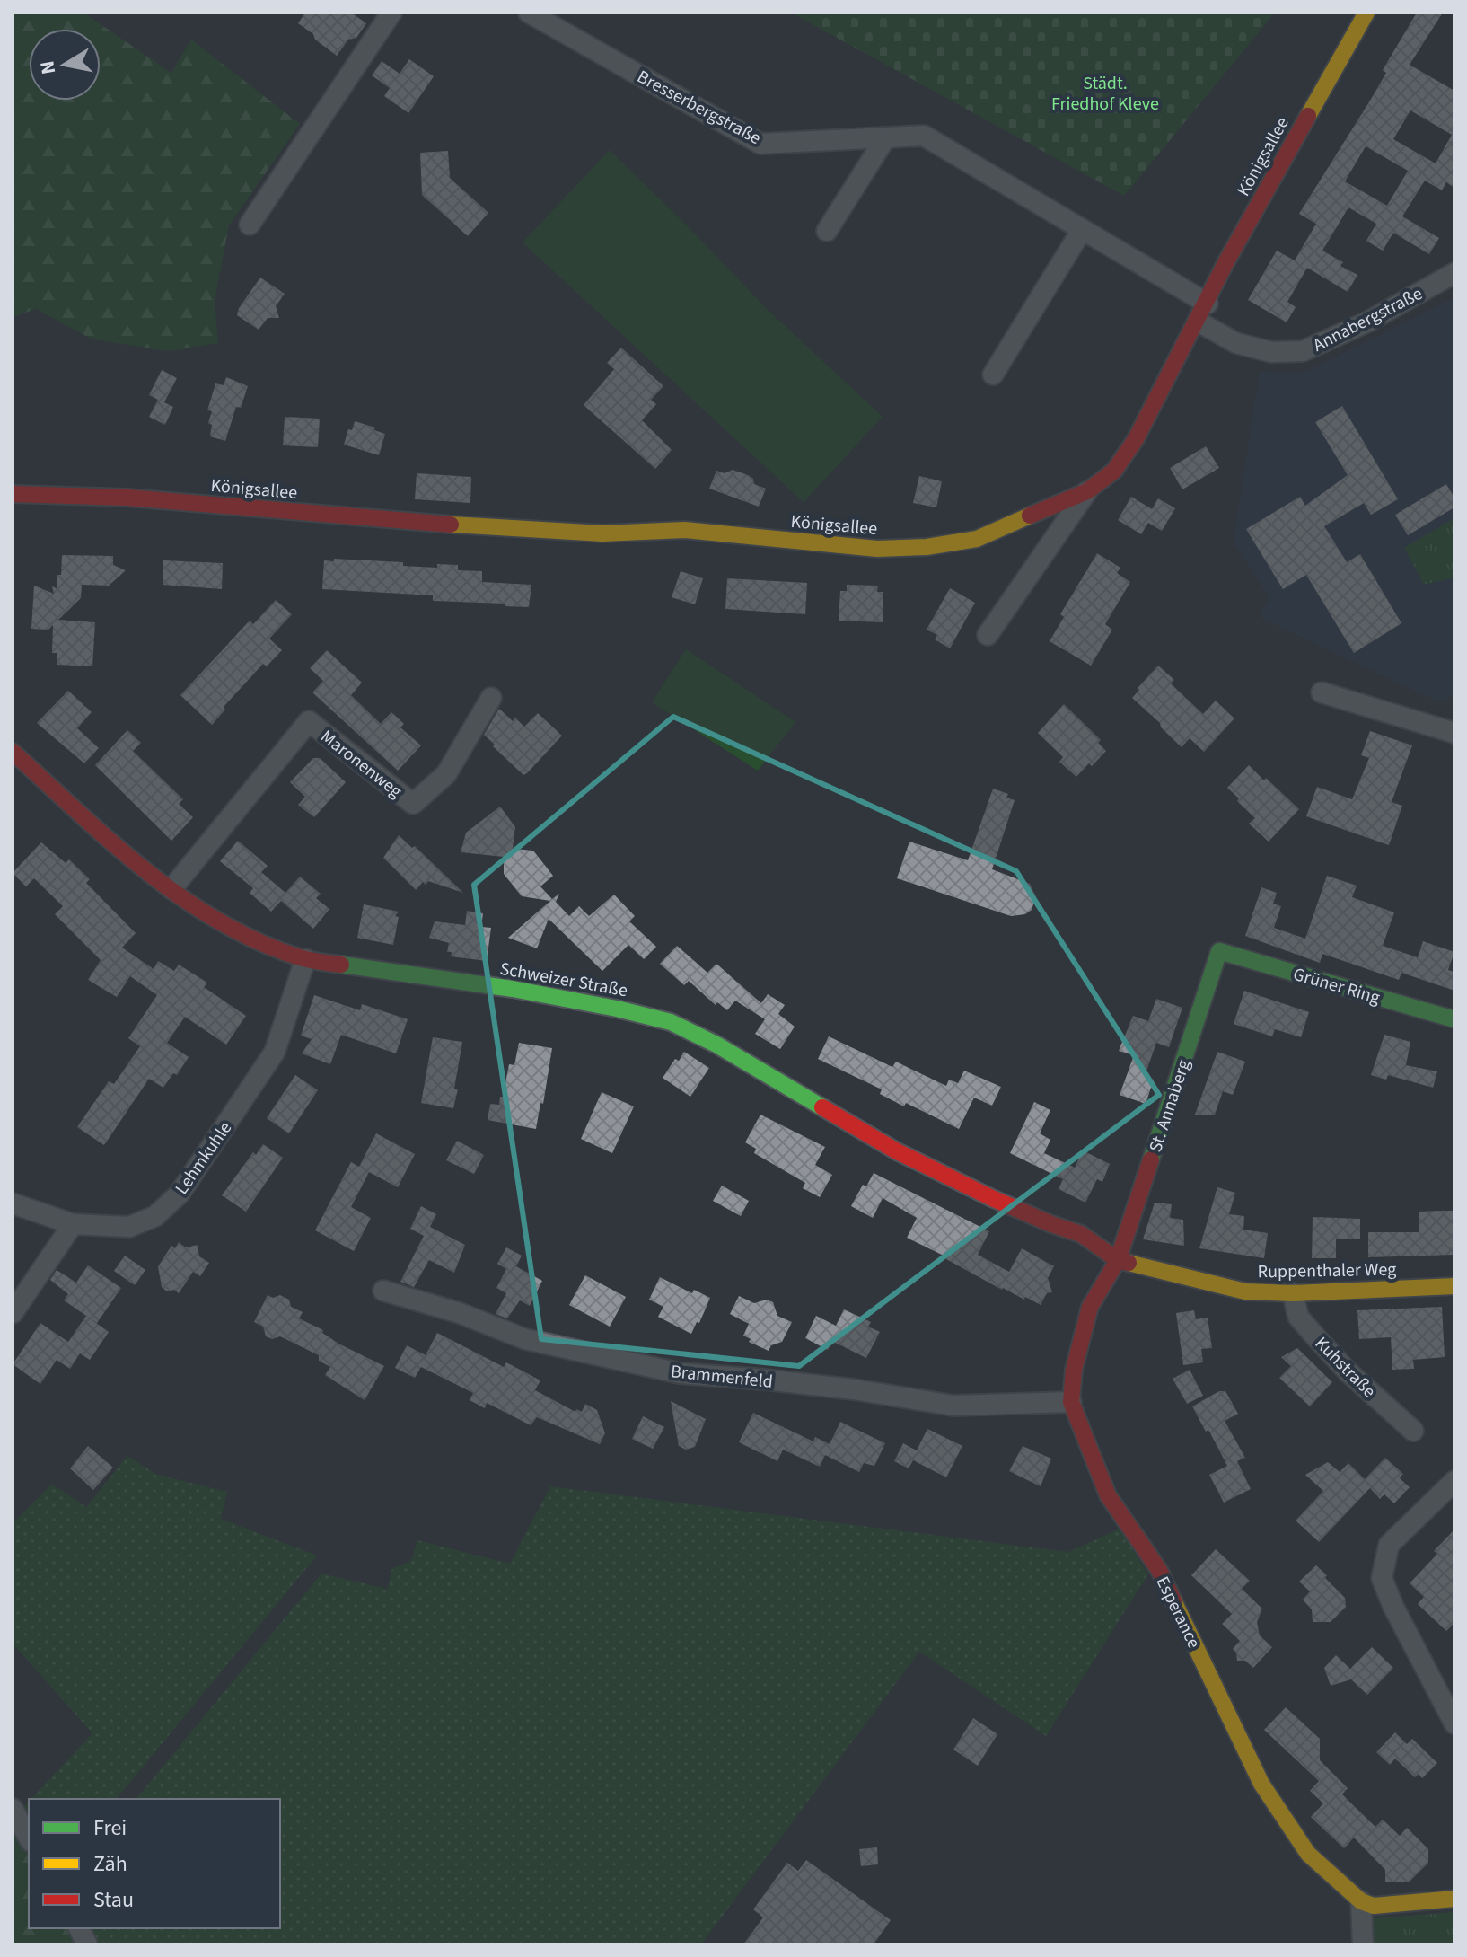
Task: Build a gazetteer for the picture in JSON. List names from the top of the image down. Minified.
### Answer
{"streets":{"street":["Bresserbergstraße","Königsallee","Annabergstraße","Maronenweg","Schweizer Straße","Grüner Ring","St. Annaberg","Lehmkuhle","Ruppenthaler Weg","Kuhstraße","Brammenfeld","Esperance"]},"crossings":[["Bresserbergstraße","Königsallee"],["Königsallee","Annabergstraße"],["Maronenweg","Schweizer Straße"],["Schweizer Straße","St. Annaberg"],["Schweizer Straße","Lehmkuhle"],["Schweizer Straße","Ruppenthaler Weg"],["Schweizer Straße","Esperance"],["Grüner Ring","St. Annaberg"],["St. Annaberg","Ruppenthaler Weg"],["St. Annaberg","Esperance"],["Ruppenthaler Weg","Kuhstraße"],["Ruppenthaler Weg","Esperance"],["Brammenfeld","Esperance"]],"parks":["Städt. Friedhof Kleve"],"legend":["Frei","Zäh","Stau"],"north":"left"}
